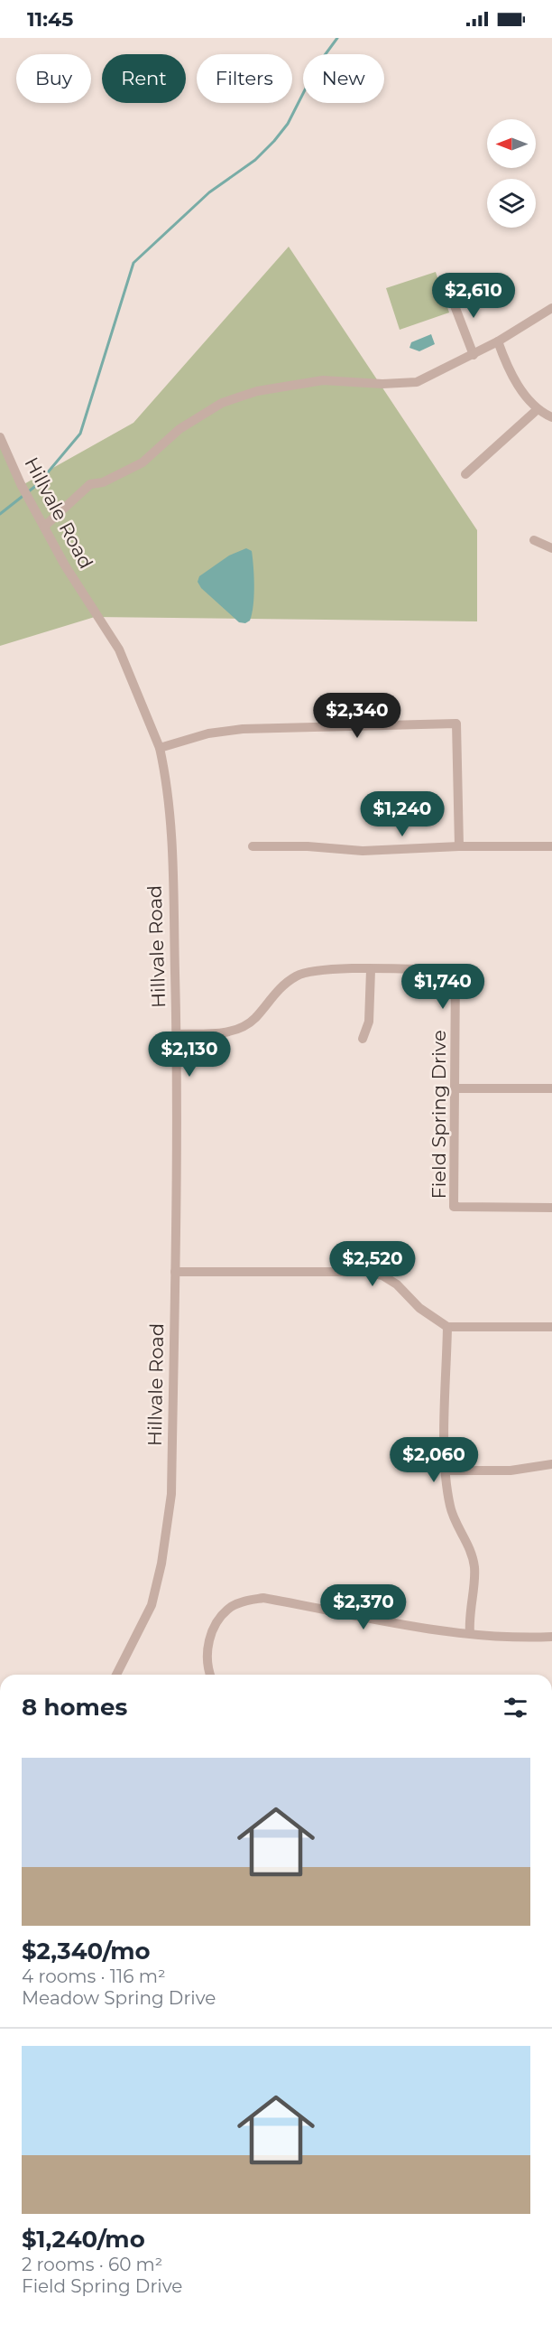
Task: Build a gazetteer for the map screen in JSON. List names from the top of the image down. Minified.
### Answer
{"streets":{"street":["Hillvale Road","Field Spring Drive"]},"crossings":[["Hillvale Road","Field Spring Drive"]],"north":"left","page":{"status":"11:45","chip":["Buy","Rent","Filters","New"],"price":["$2,610","$2,340","$1,240","$1,740","$2,130","$2,520","$2,060","$2,370"],"heading":"8 homes","list":[{"name":"$2,340/mo","note":"4 rooms · 116 m² · Meadow Spring Drive"},{"name":"$1,240/mo","note":"2 rooms · 60 m² · Field Spring Drive"}]}}
